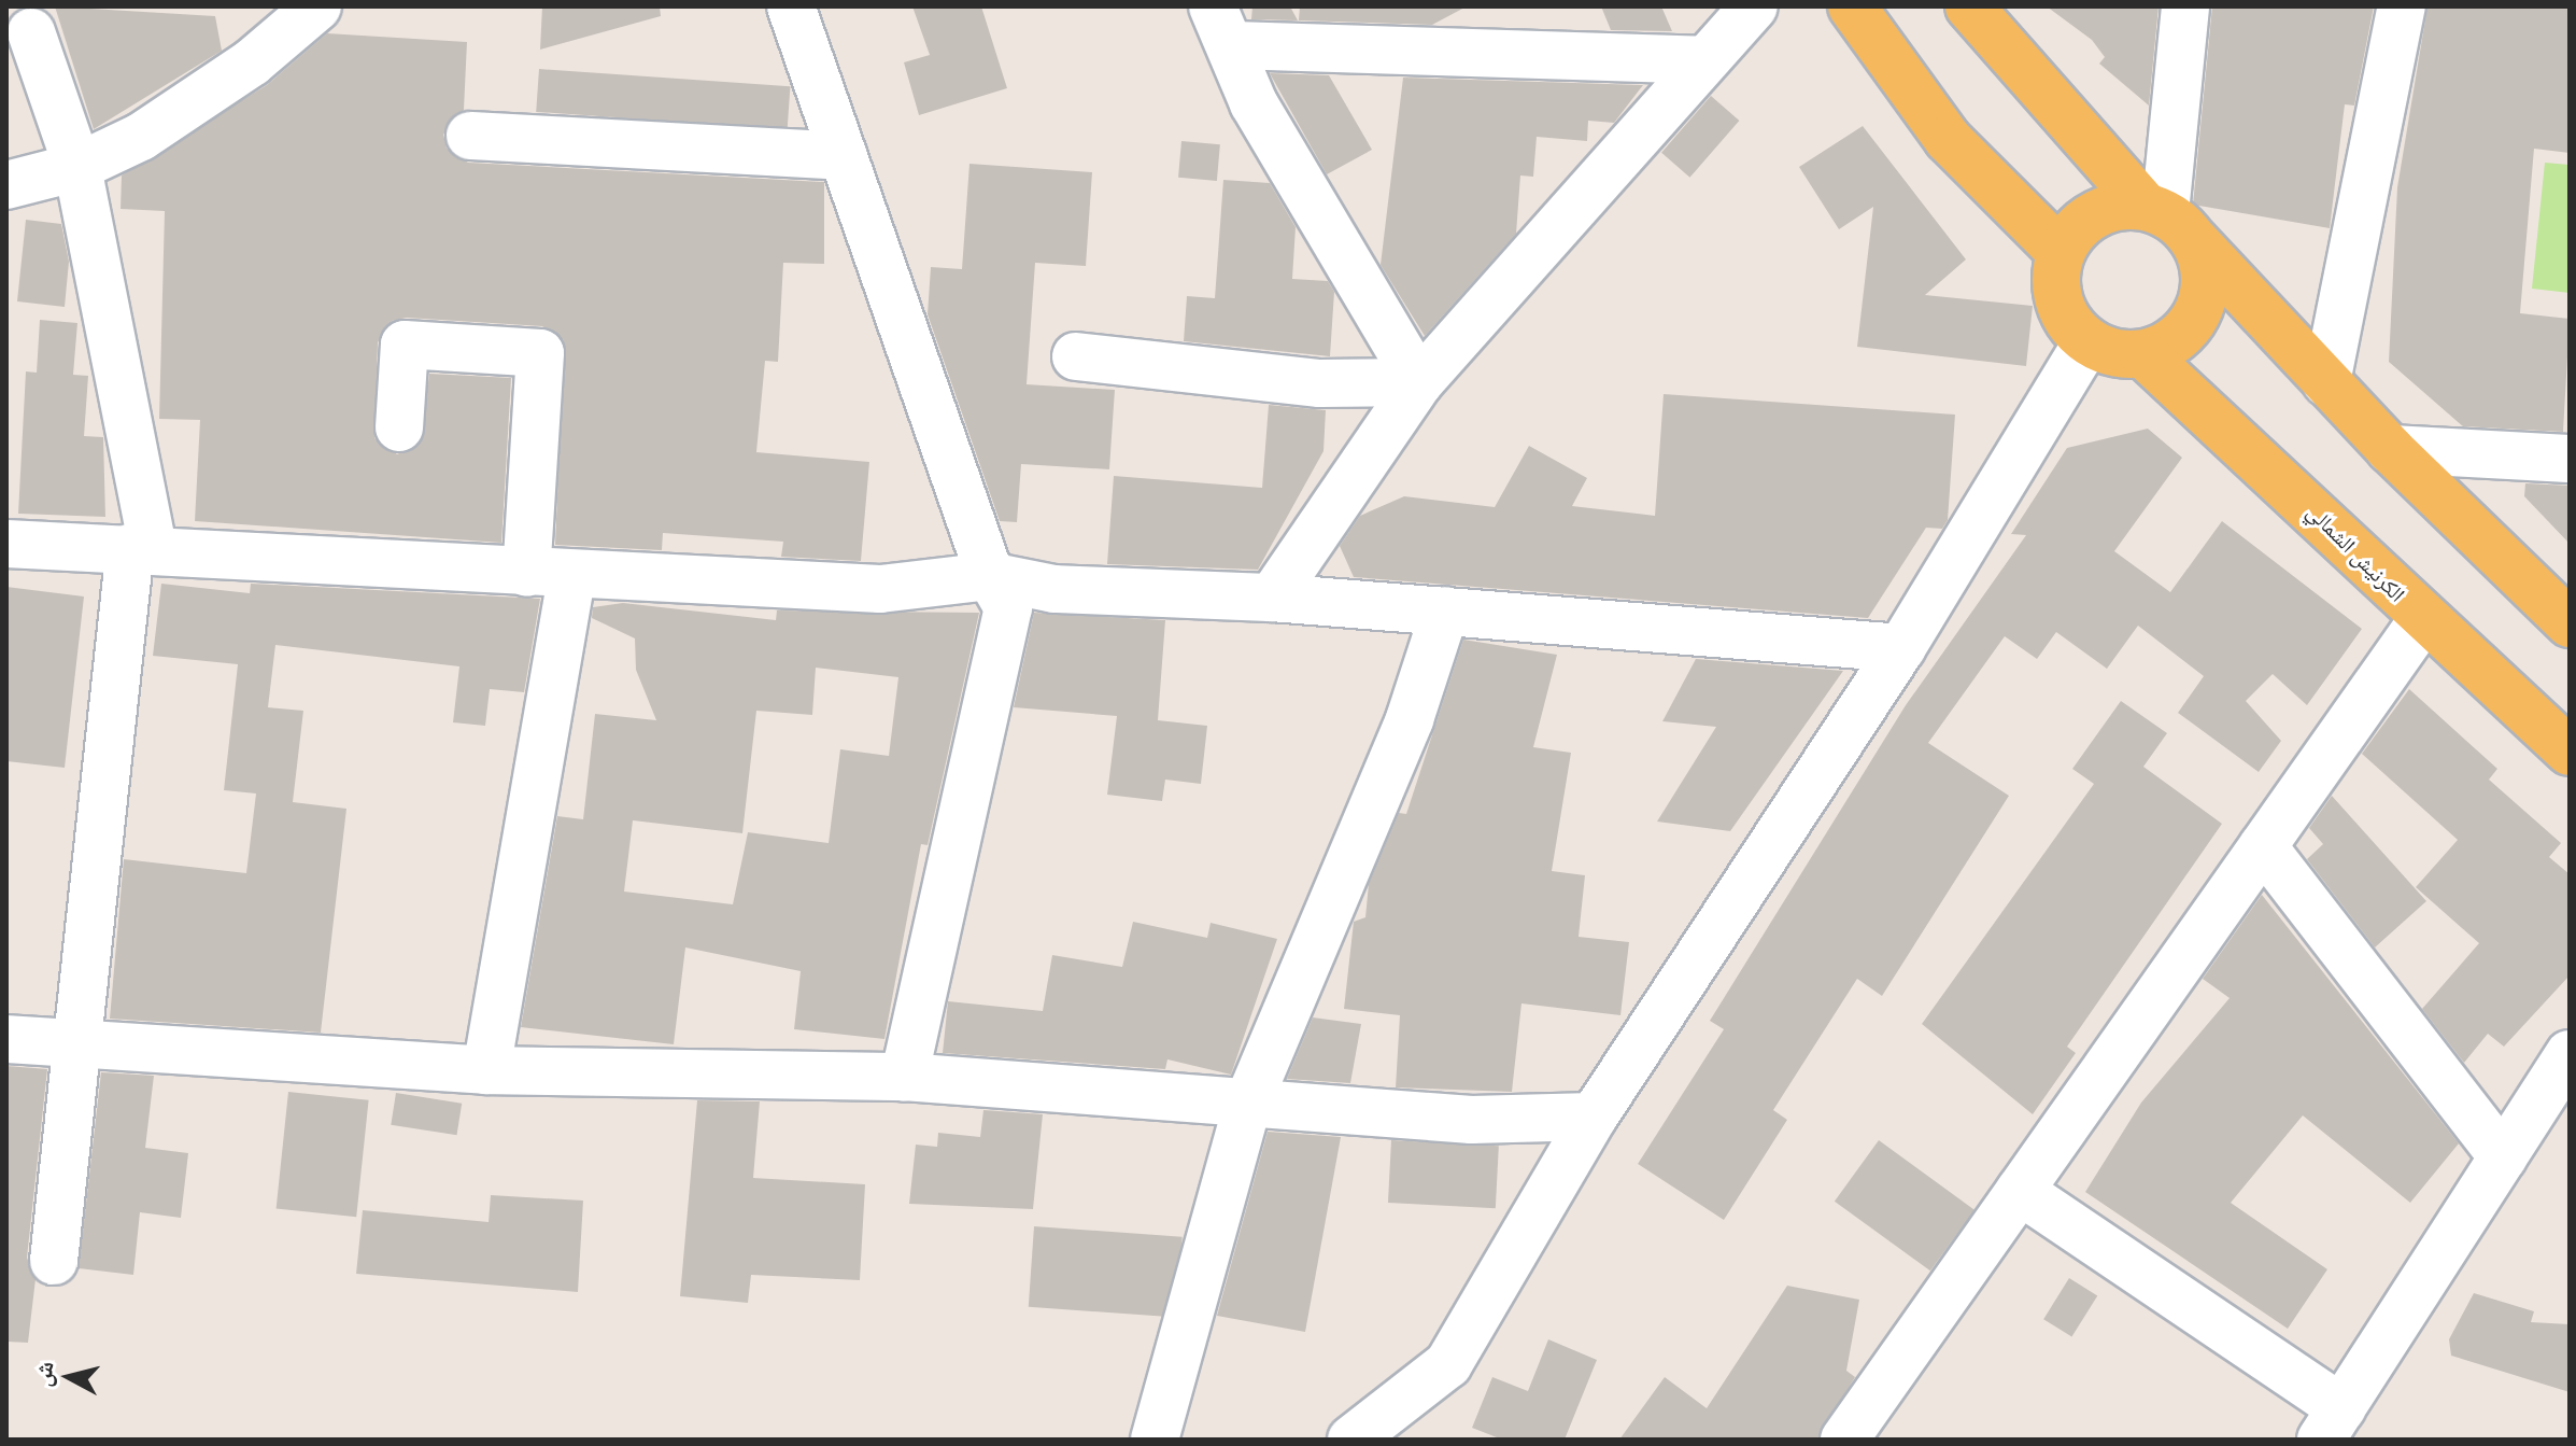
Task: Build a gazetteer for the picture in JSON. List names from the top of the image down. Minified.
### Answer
{"streets":{"main road":["الكرنيش الشمالي"]},"north":"left"}
